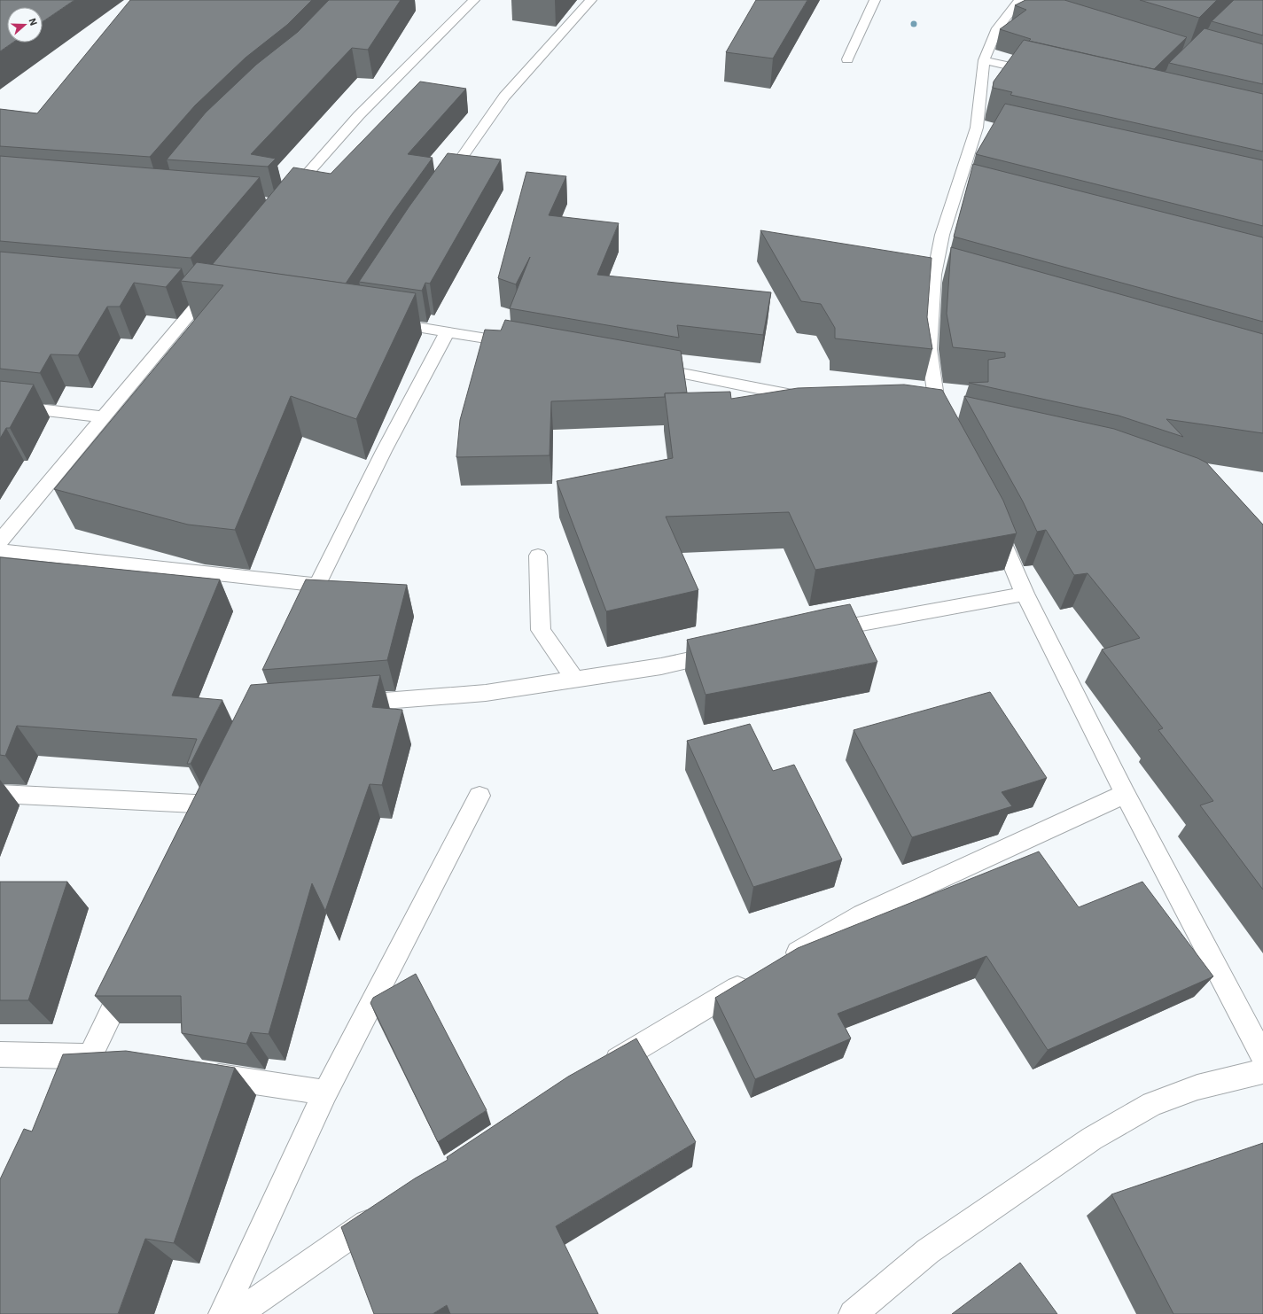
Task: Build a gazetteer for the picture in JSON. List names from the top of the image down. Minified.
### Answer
{"north":"right"}
